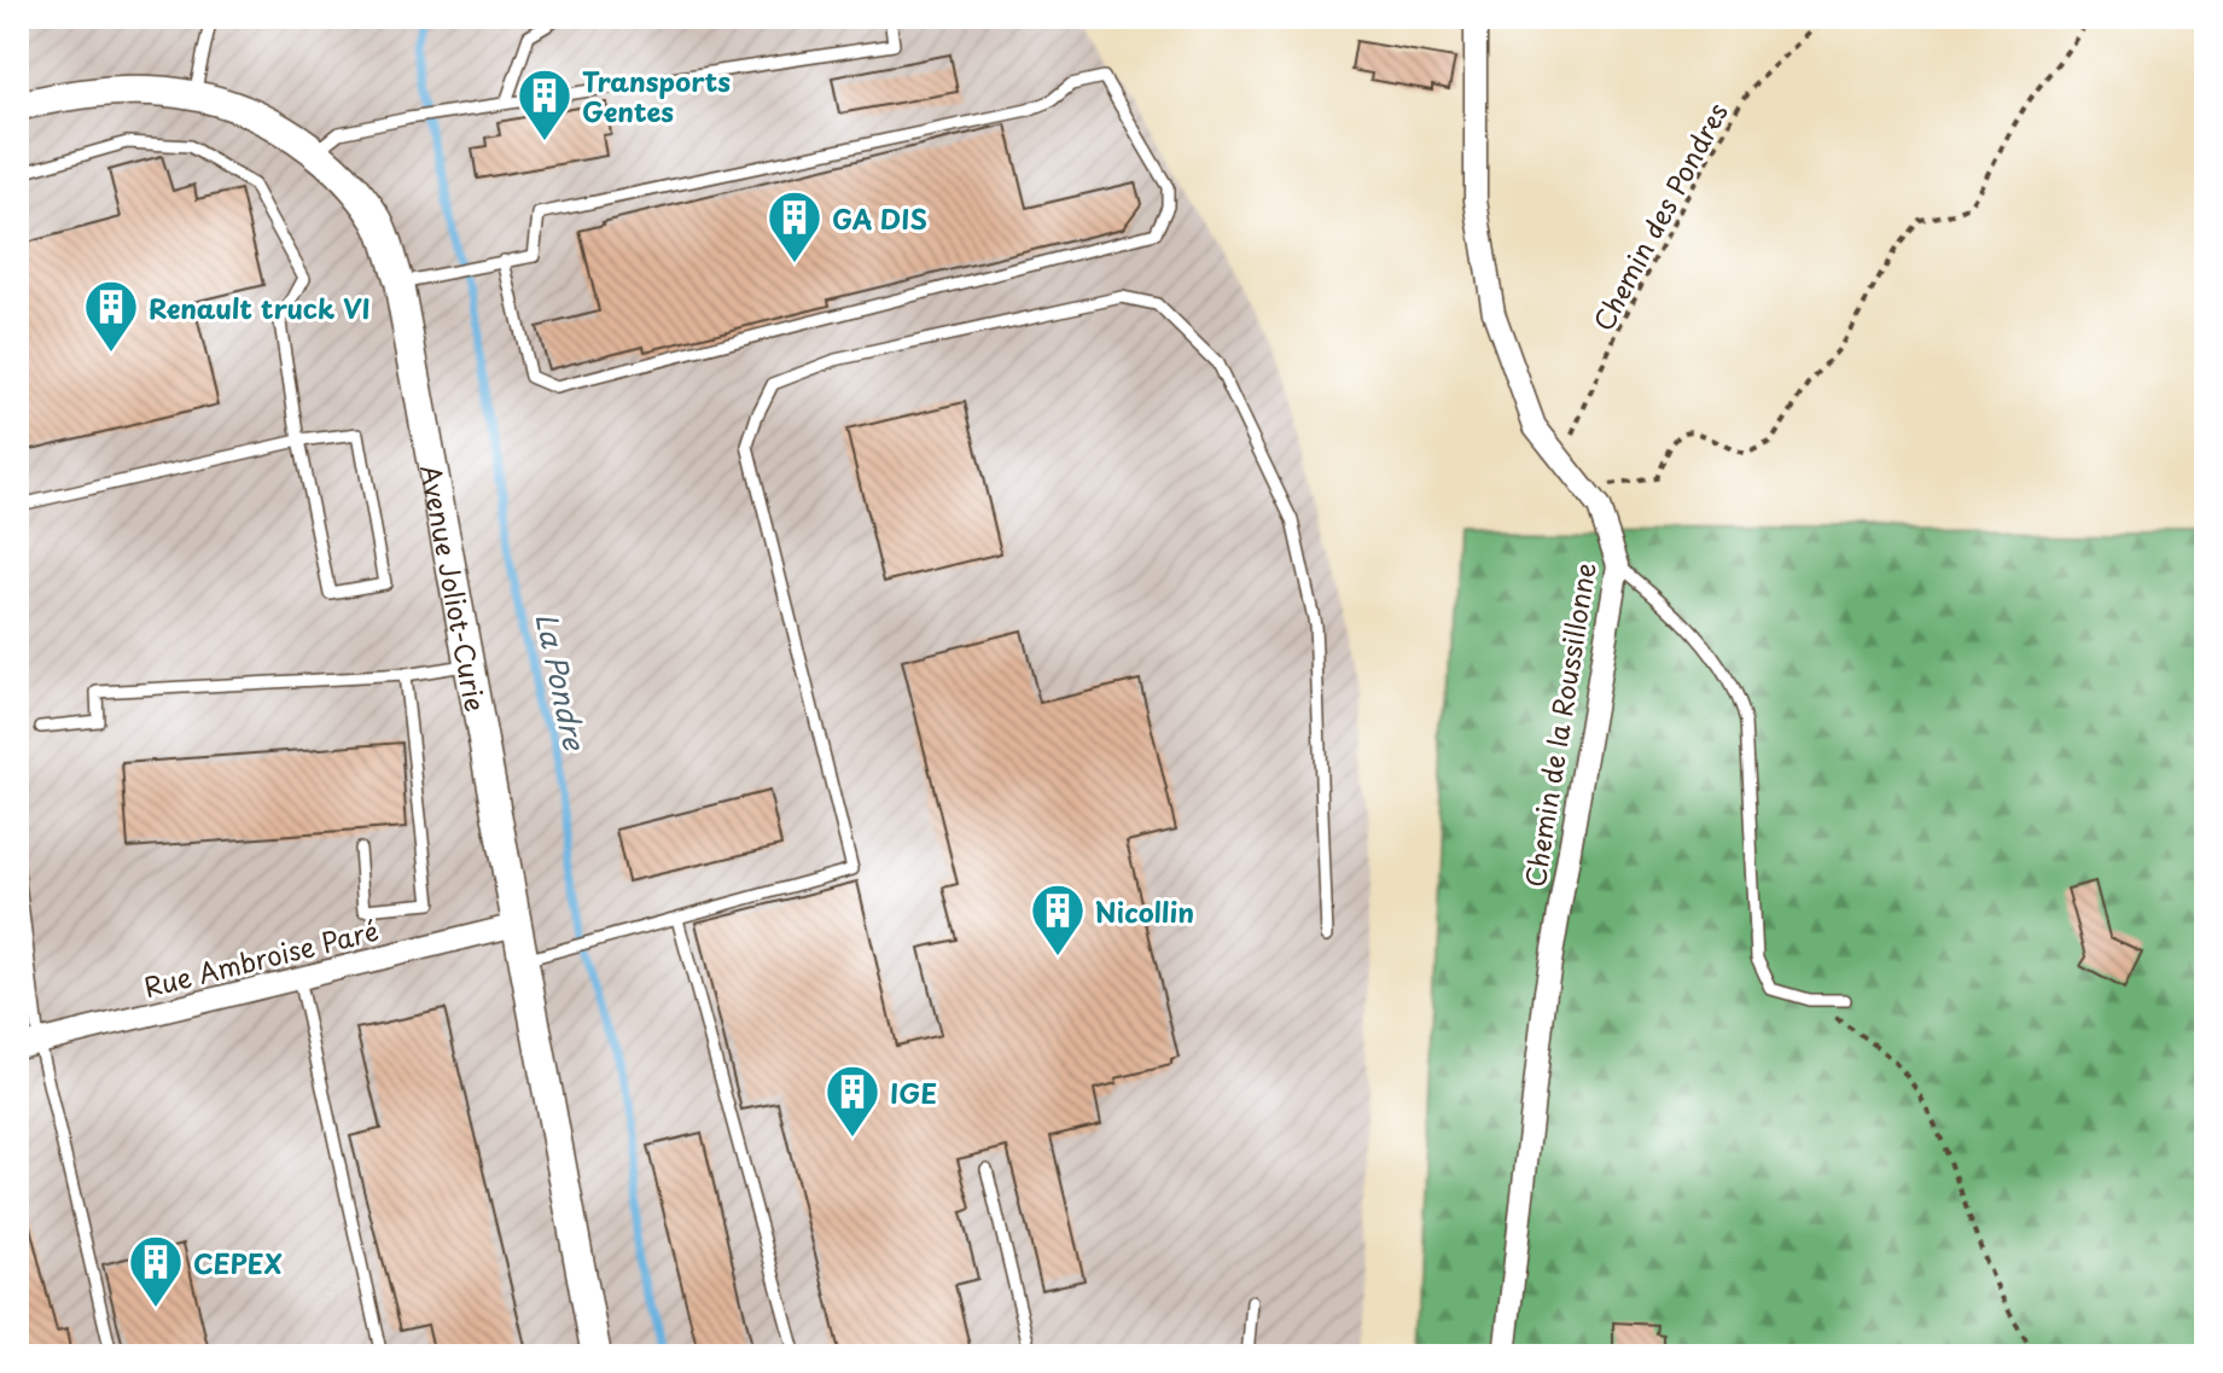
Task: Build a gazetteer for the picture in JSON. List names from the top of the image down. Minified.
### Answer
{"streets":{"street":["Avenue Joliot-Curie","Chemin de la Roussillonne","Rue Ambroise Paré"],"path":["Chemin des Pondres"]},"crossings":[["Chemin des Pondres","Chemin de la Roussillonne"],["Avenue Joliot-Curie","Rue Ambroise Paré"]],"water":["La Pondre"],"places":{"building":["Transports Gentes","GA DIS","Renault truck VI","Nicollin","IGE","CEPEX"]}}
